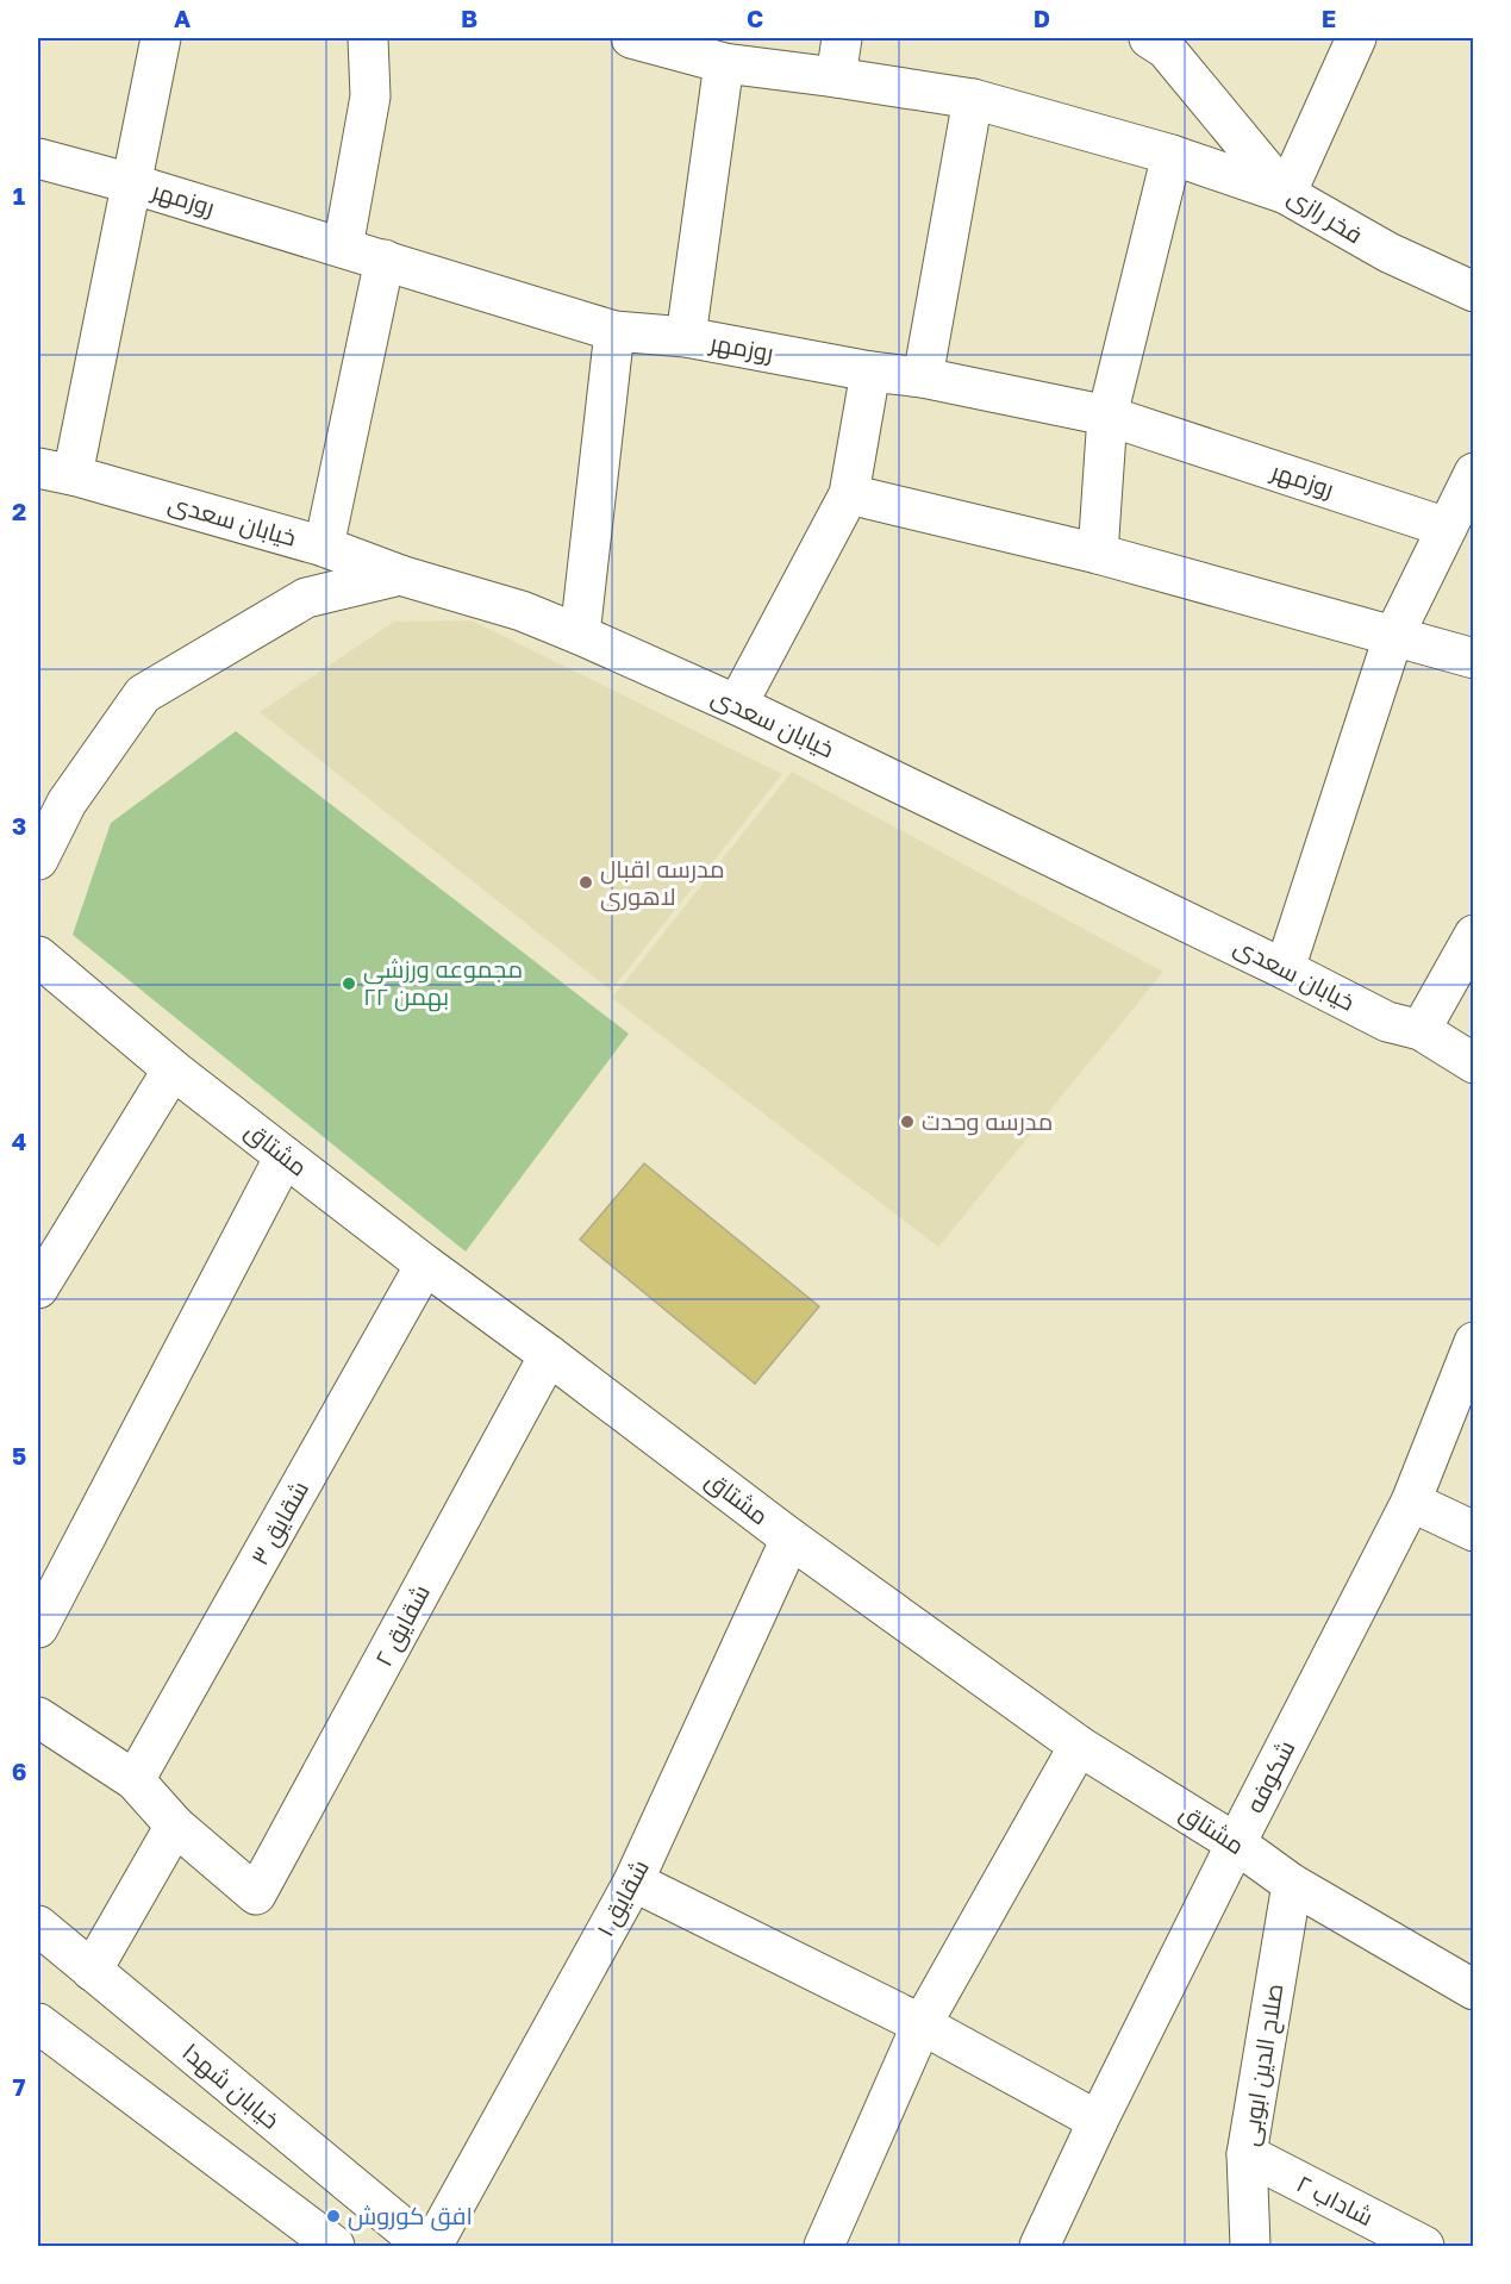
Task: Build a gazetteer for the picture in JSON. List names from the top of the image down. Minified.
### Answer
{"streets":{"street":["روزمهر","فخر رازی","خیابان سعدی","مشتاق","شقایق ۳","شقایق ۲","شکوفه","شقایق ۱","صلاح الدین ابوبی","خیابان شهدا","شاداب ۲"]},"crossings":[["مشتاق","شقایق ۳"],["مشتاق","شقایق ۲"],["مشتاق","شکوفه"],["مشتاق","شقایق ۱"],["مشتاق","صلاح الدین ابوبی"],["صلاح الدین ابوبی","شاداب ۲"]],"places":["مدرسه اقبال لاهوری","مجموعه ورزشی ۲۲ بهمن","مدرسه وحدت","افق کوروش"],"grid":{"columns":["A","B","C","D","E"],"rows":["1","2","3","4","5","6","7"]}}
